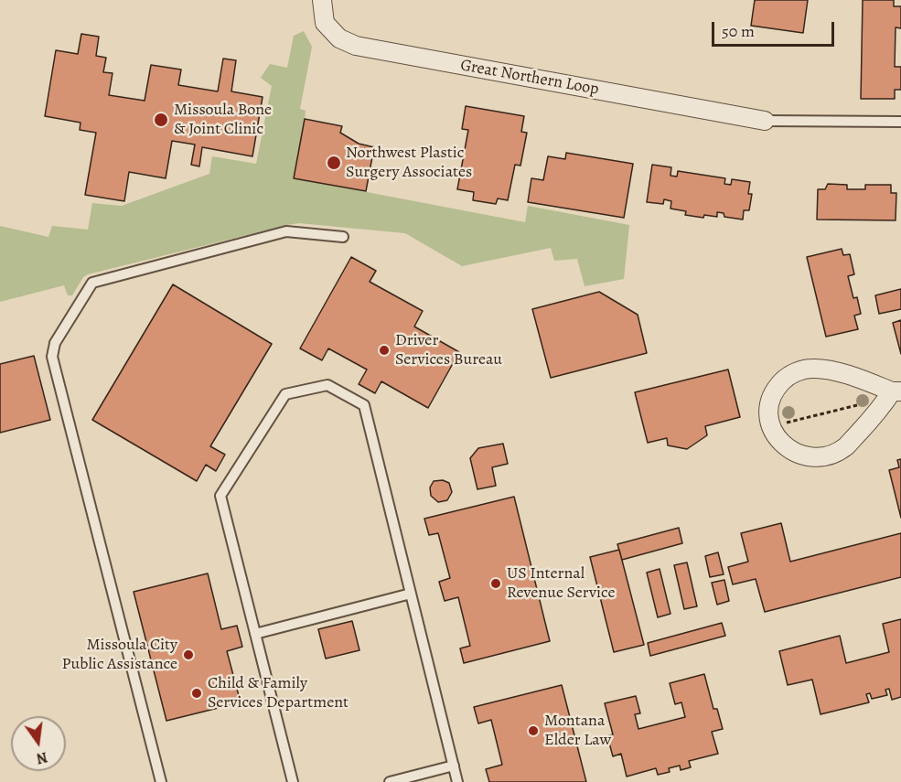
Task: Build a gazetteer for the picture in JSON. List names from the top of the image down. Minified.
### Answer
{"streets":{"street":["Great Northern Loop"]},"places":["Missoula Bone & Joint Clinic","Northwest Plastic Surgery Associates","Driver Services Bureau","US Internal Revenue Service","Missoula City Public Assistance","Child & Family Services Department","Montana Elder Law"],"scale_bar":"50 m","north":"bottom"}
